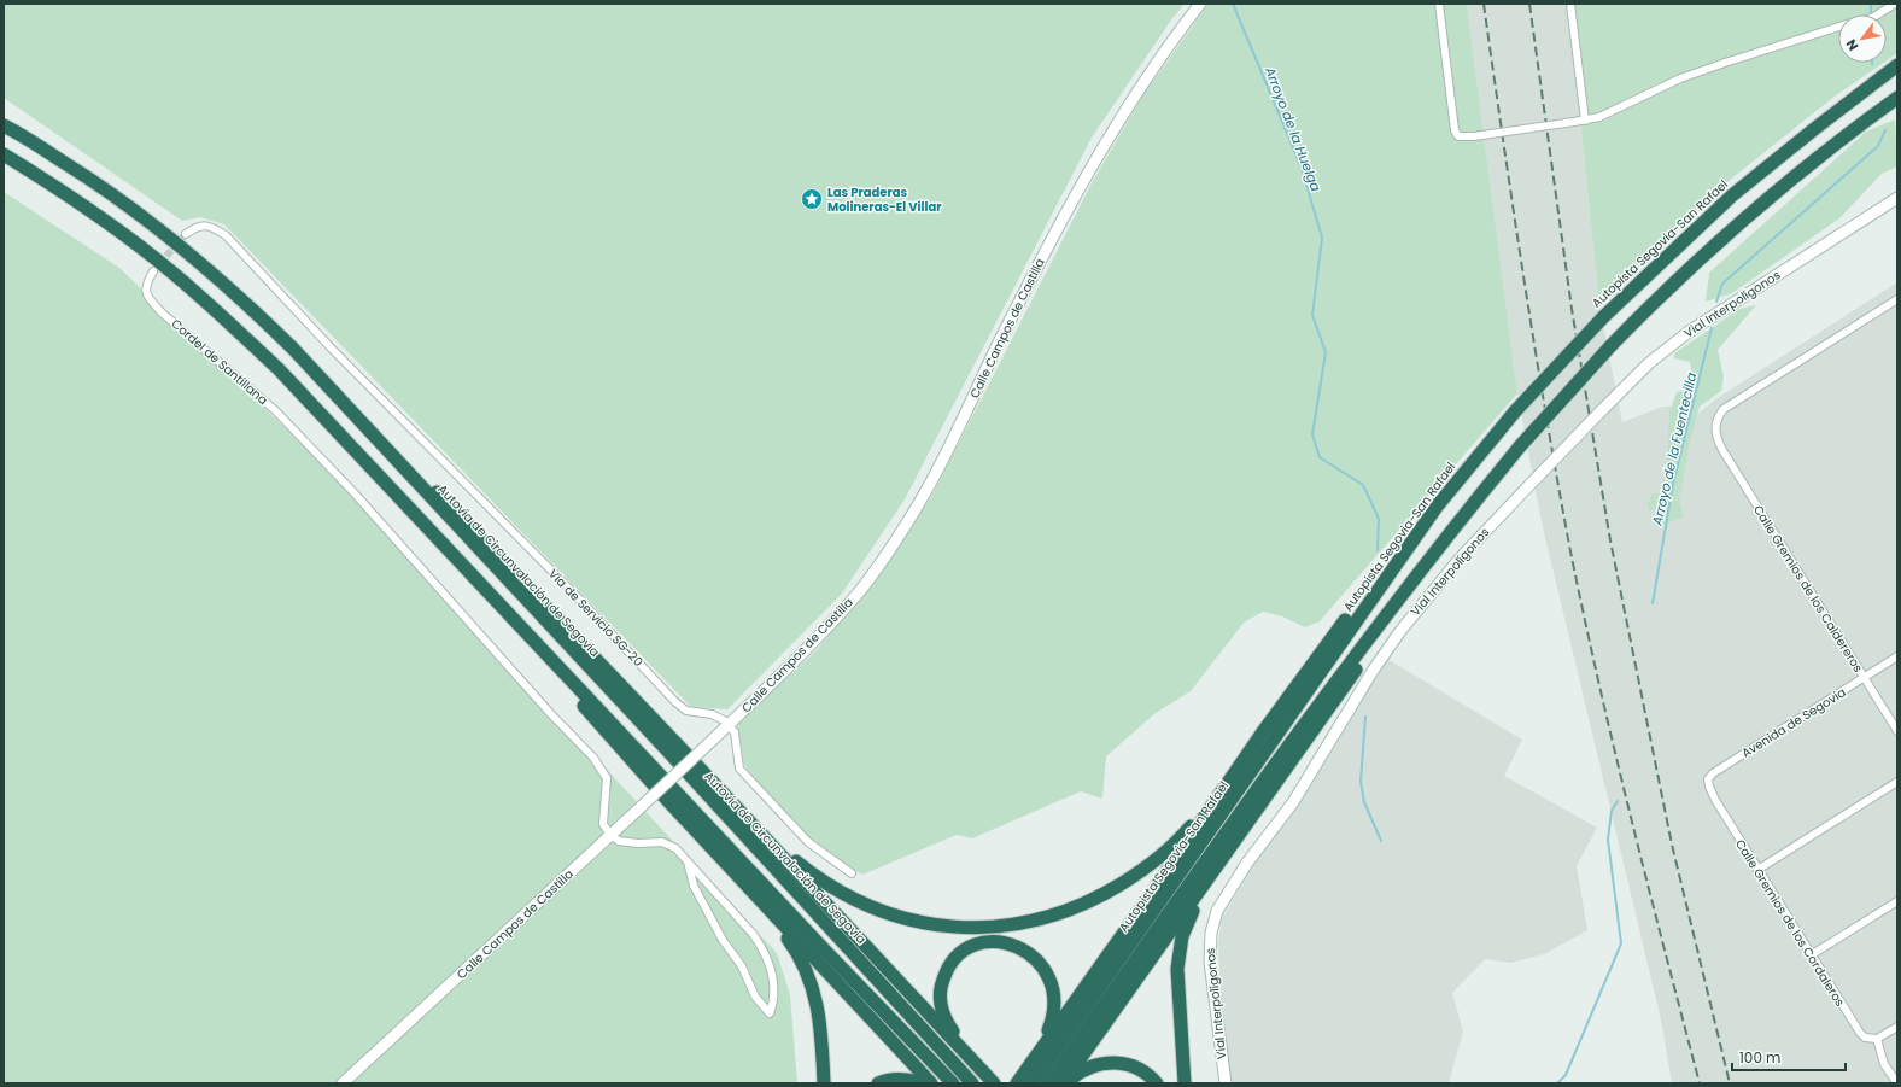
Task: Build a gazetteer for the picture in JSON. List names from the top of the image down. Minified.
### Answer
{"streets":{"highway":["Autopista Segovia-San Rafael","Autovía de Circunvalación de Segovia"],"main road":["Vial Interpolígonos","Calle Campos de Castilla"],"street":["Cordel de Santillana","Calle Gremios de los Caldereros","Vía de Servicio SG-20","Avenida de Segovia","Calle Gremios de los Cordaleros"]},"crossings":[["Calle Campos de Castilla","Cordel de Santillana"],["Calle Campos de Castilla","Vía de Servicio SG-20"],["Calle Gremios de los Caldereros","Avenida de Segovia"],["Avenida de Segovia","Calle Gremios de los Cordaleros"]],"water":["Arroyo de la Huelga","Arroyo de la Fuentecilla"],"places":{"place":["Las Praderas Molineras-El Villar"]},"scale_bar":"100 m","north":"bottom left"}
